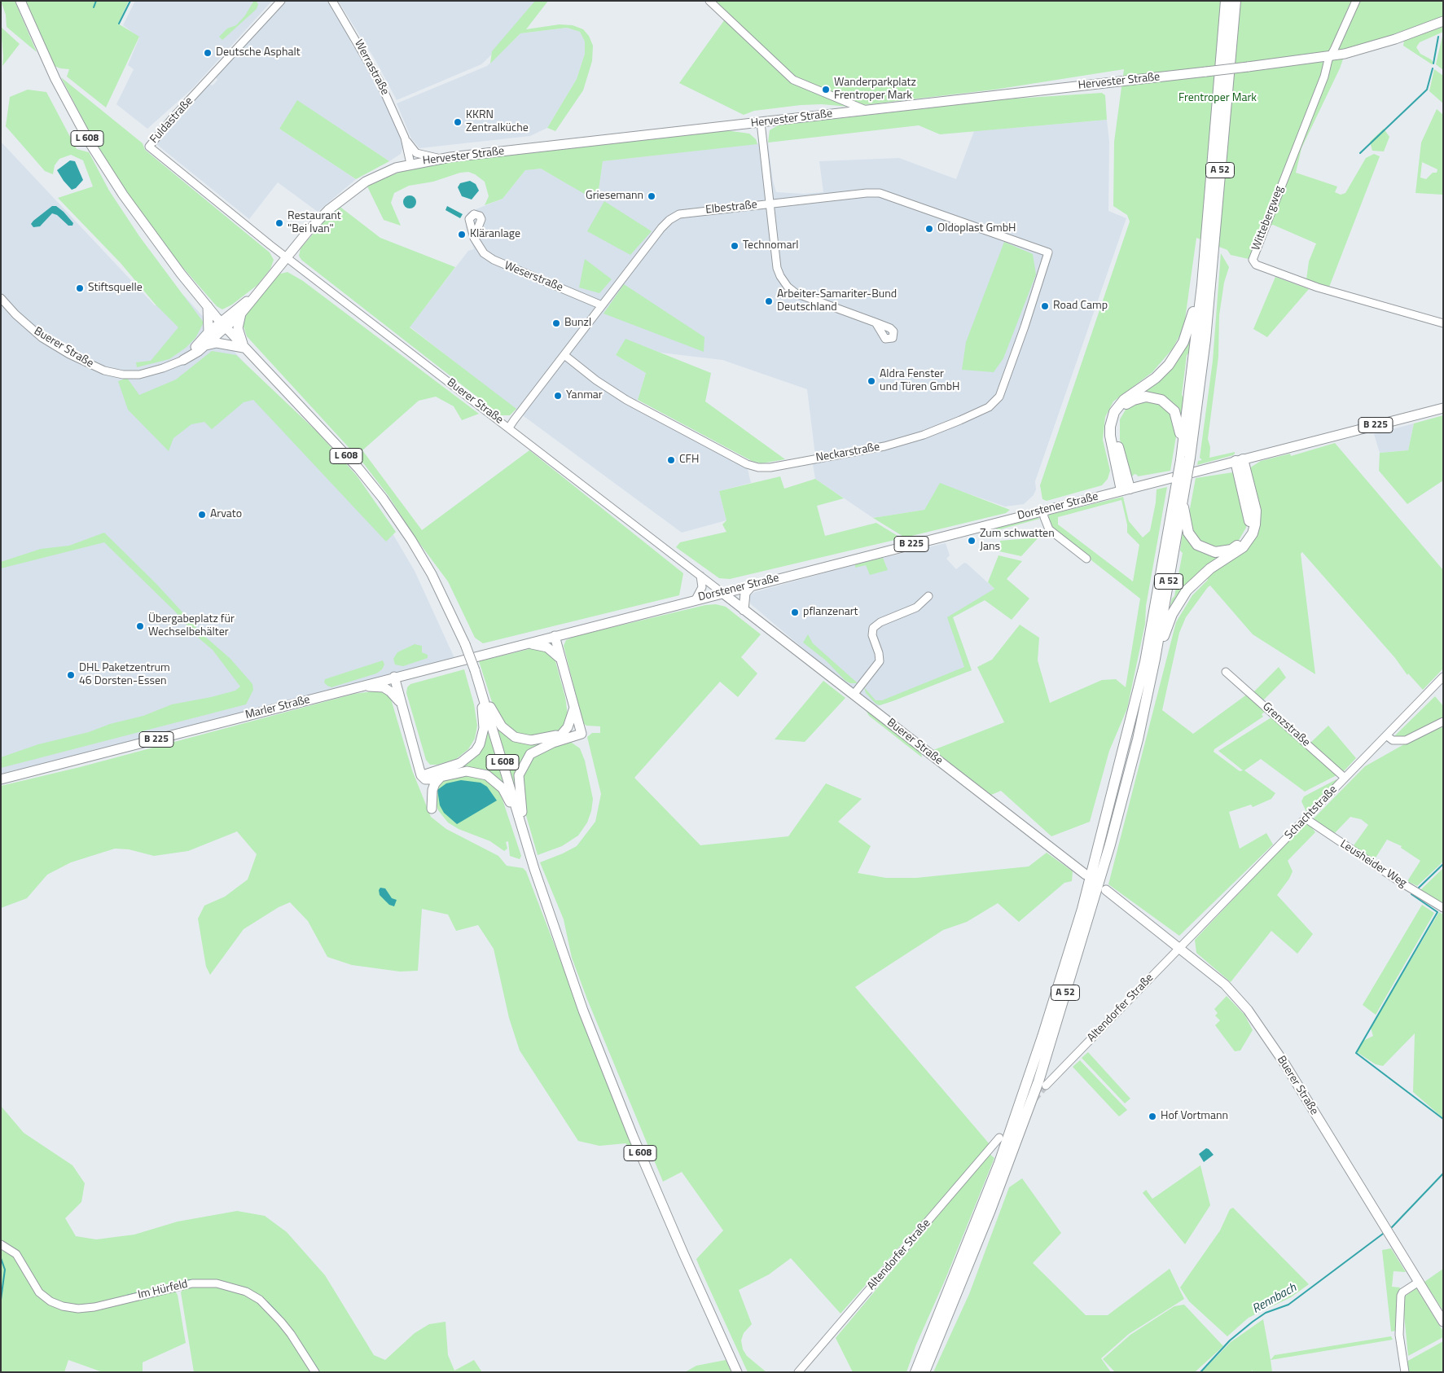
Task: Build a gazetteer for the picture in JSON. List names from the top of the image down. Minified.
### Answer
{"streets":{"highway":["A 52"],"main road":["Hervester Straße","L 608","Buerer Straße","B 225","Dorstener Straße","Marler Straße"],"street":["Werrastraße","Fuldastraße","Elbestraße","Wittebergweg","Weserstraße","Neckarstraße","Grenzstraße","Schachtstraße","Leusheider Weg","Altendorfer Straße","Im Hürfeld"]},"crossings":[["Werrastraße","Hervester Straße"],["Hervester Straße","Fuldastraße"],["Hervester Straße","Wittebergweg"],["Hervester Straße","Buerer Straße"],["Fuldastraße","Buerer Straße"],["Elbestraße","Weserstraße"],["Elbestraße","Buerer Straße"],["Elbestraße","Neckarstraße"],["Buerer Straße","Dorstener Straße"],["Buerer Straße","Schachtstraße"],["Buerer Straße","Altendorfer Straße"],["Dorstener Straße","Marler Straße"],["Grenzstraße","Schachtstraße"],["Schachtstraße","Leusheider Weg"],["Schachtstraße","Altendorfer Straße"]],"water":["Rennbach"],"parks":["Frentroper Mark"],"places":["Deutsche Asphalt","Wanderparkplatz Frentroper Mark","KKRN Zentralküche","Griesemann","Restaurant \"Bei Ivan\"","Oldoplast GmbH","Kläranlage","Technomarl","Stiftsquelle","Arbeiter-Samariter-Bund Deutschland","Road Camp","Bunzl","Aldra Fenster und Türen GmbH","Yanmar","CFH","Arvato","Zum schwatten Jans","pflanzenart","Übergabeplatz für Wechselbehälter","DHL Paketzentrum 46 Dorsten-Essen","Hof Vortmann"]}
